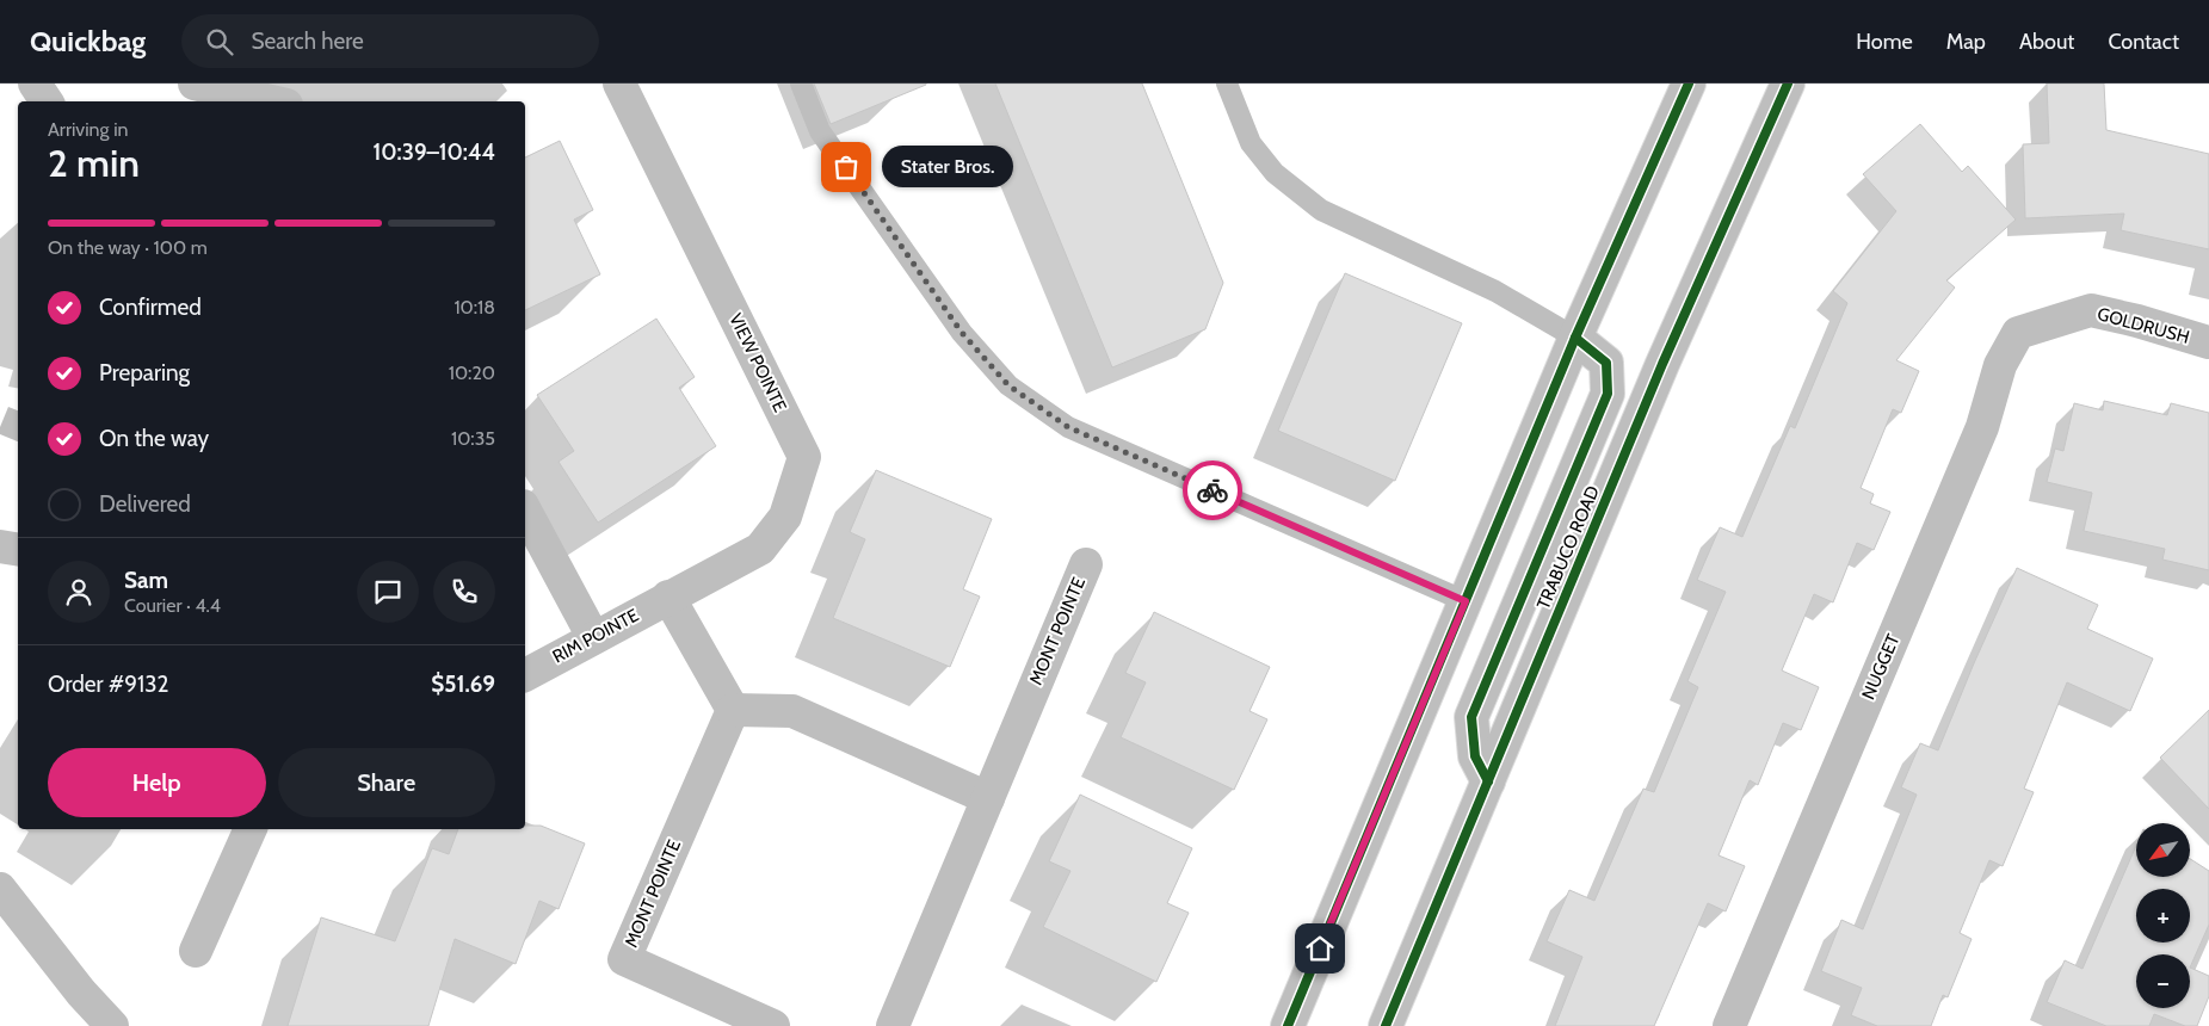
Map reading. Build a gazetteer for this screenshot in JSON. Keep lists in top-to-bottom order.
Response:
{
  "streets": {
    "street": [
      "GOLDRUSH",
      "VIEW POINTE",
      "TRABUCO ROAD",
      "MONT POINTE",
      "RIM POINTE",
      "NUGGET"
    ]
  },
  "crossings": [
    ["GOLDRUSH", "NUGGET"],
    ["VIEW POINTE", "RIM POINTE"]
  ],
  "places": ["Stater Bros."],
  "north": "bottom left",
  "page": {
    "header": "Quickbag",
    "search": "Search here",
    "nav": [
      "Home",
      "Map",
      "About",
      "Contact"
    ],
    "heading": ["2 min", "Arriving in", "10:39–10:44"],
    "panel": [
      "Sam",
      "Courier · 4.4",
      "Order #9132",
      "$51.69"
    ],
    "bubble": "Stater Bros.",
    "bar": "On the way · 100 m",
    "list": [
      ["Confirmed", "10:18"],
      ["Preparing", "10:20"],
      ["On the way", "10:35"],
      "Delivered"
    ],
    "buttons": ["Help", "Share"],
    "map_buttons": ["+", "−"]
  }
}
